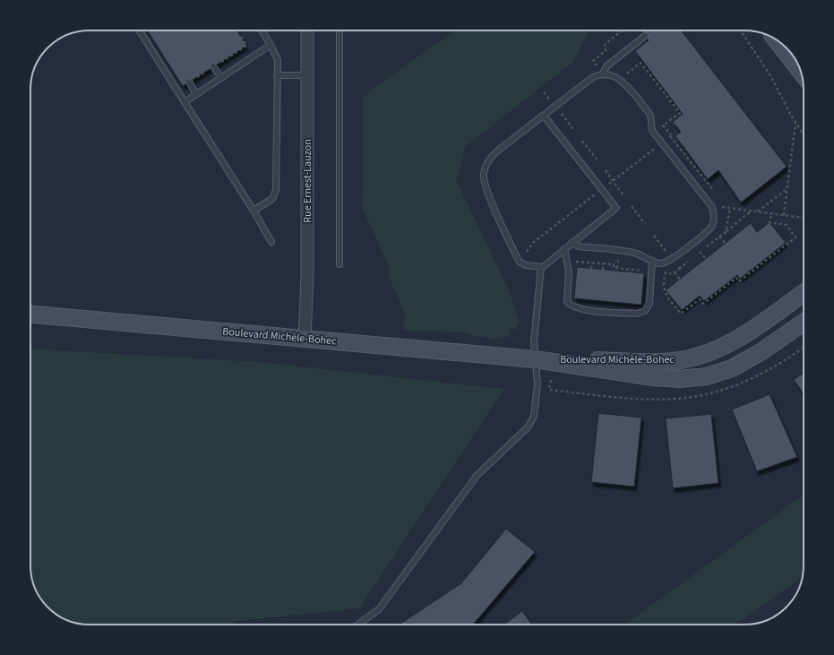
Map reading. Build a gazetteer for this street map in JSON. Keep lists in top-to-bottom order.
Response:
{
  "streets": {
    "street": ["Rue Ernest-Lauzon", "Boulevard Michèle-Bohec"]
  },
  "crossings": [
    ["Rue Ernest-Lauzon", "Boulevard Michèle-Bohec"]
  ]
}
